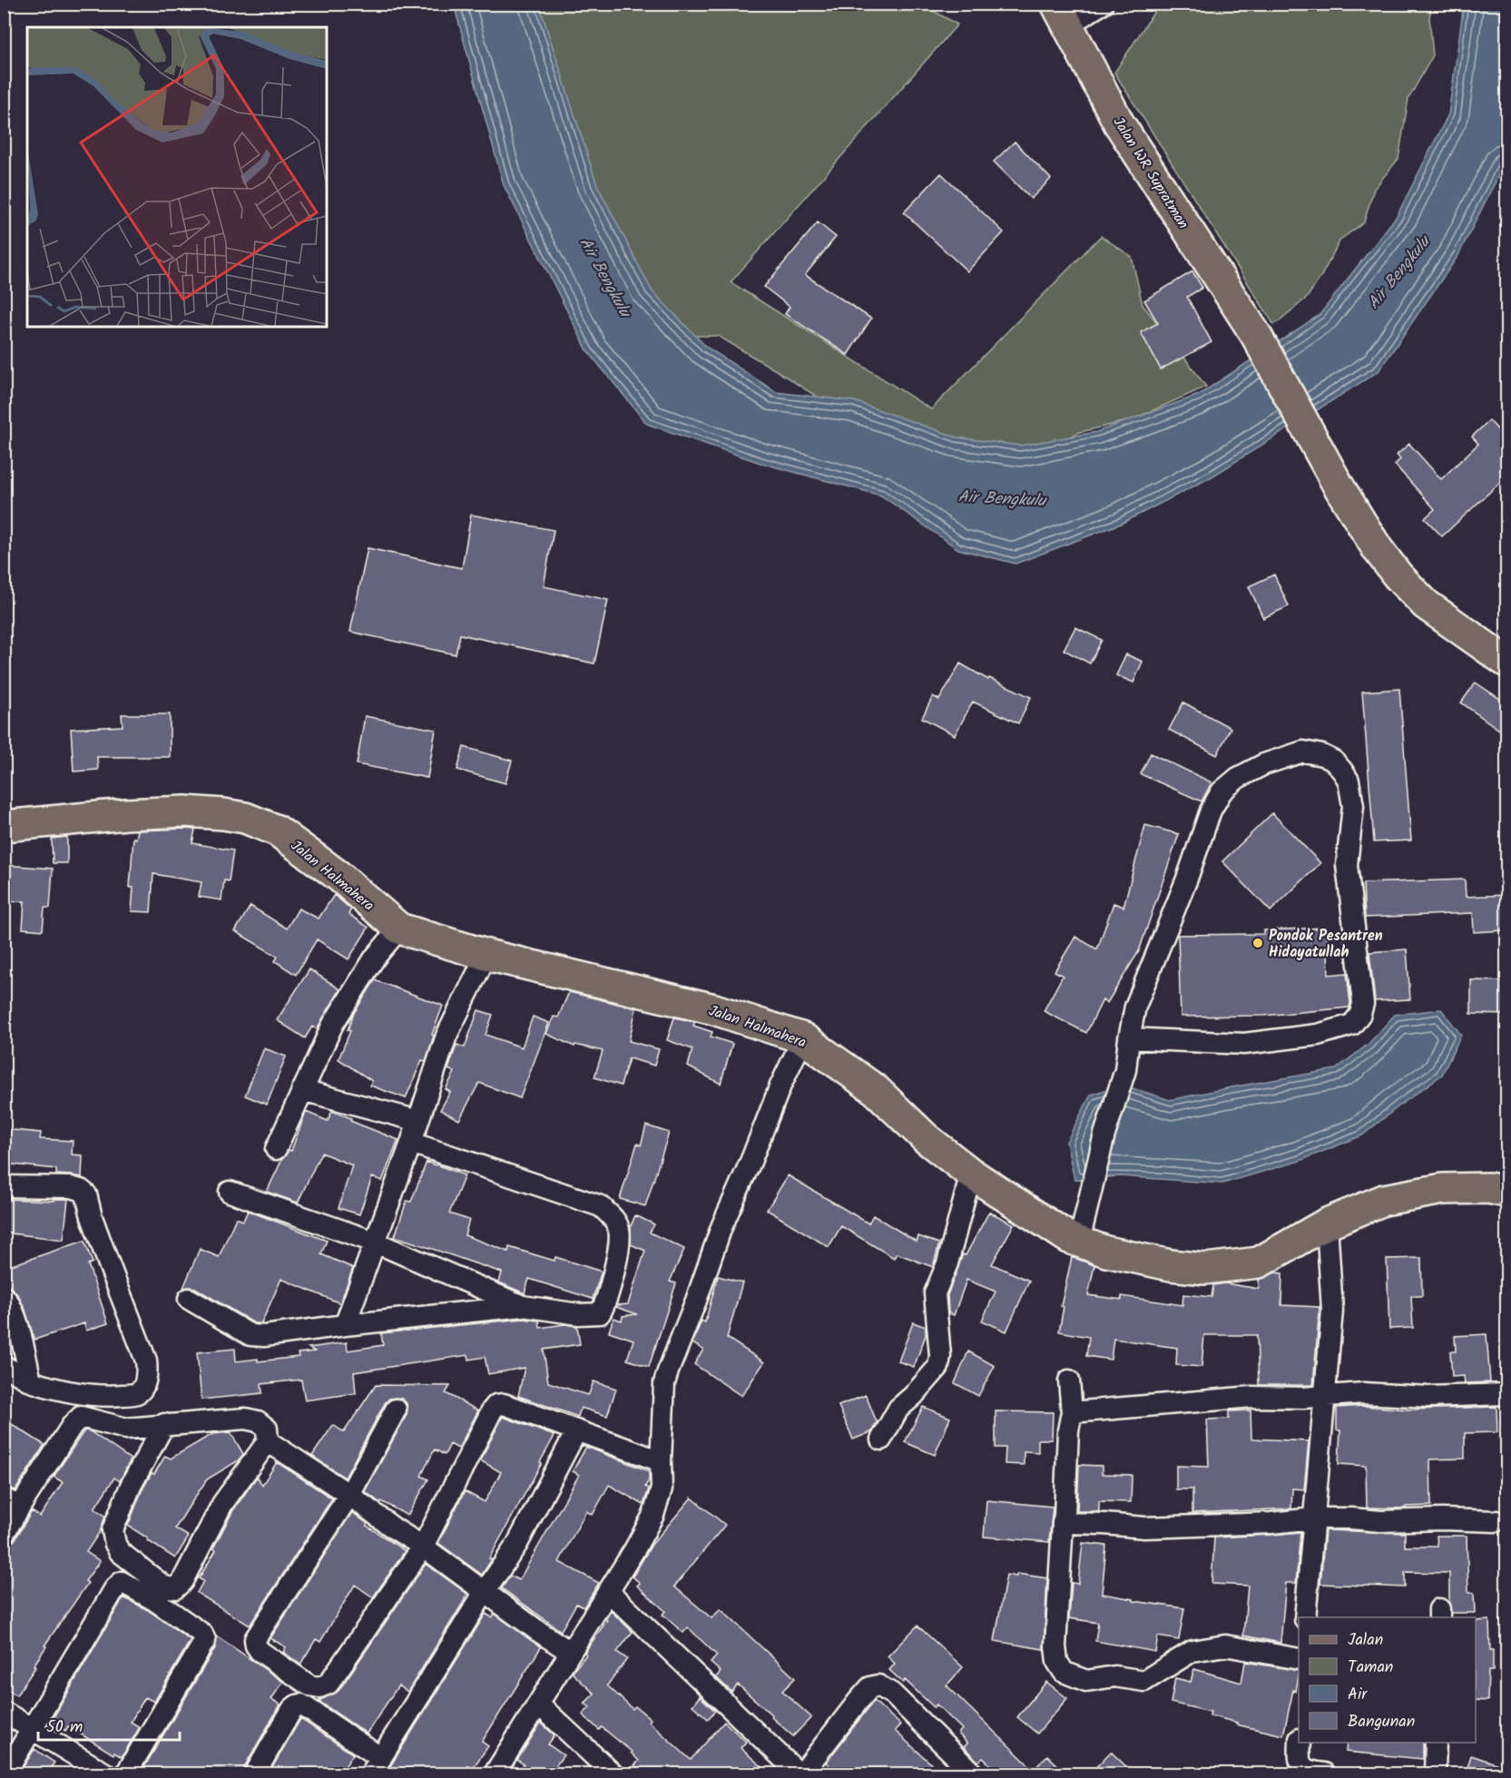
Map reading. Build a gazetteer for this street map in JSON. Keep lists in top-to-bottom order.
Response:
{
  "streets": {
    "main road": ["Jalan WR Supratman", "Jalan Halmahera"]
  },
  "water": ["Air Bengkulu"],
  "places": ["Pondok Pesantren Hidayatullah"],
  "legend": [
    "Jalan",
    "Taman",
    "Air",
    "Bangunan"
  ],
  "scale_bar": "50 m"
}
